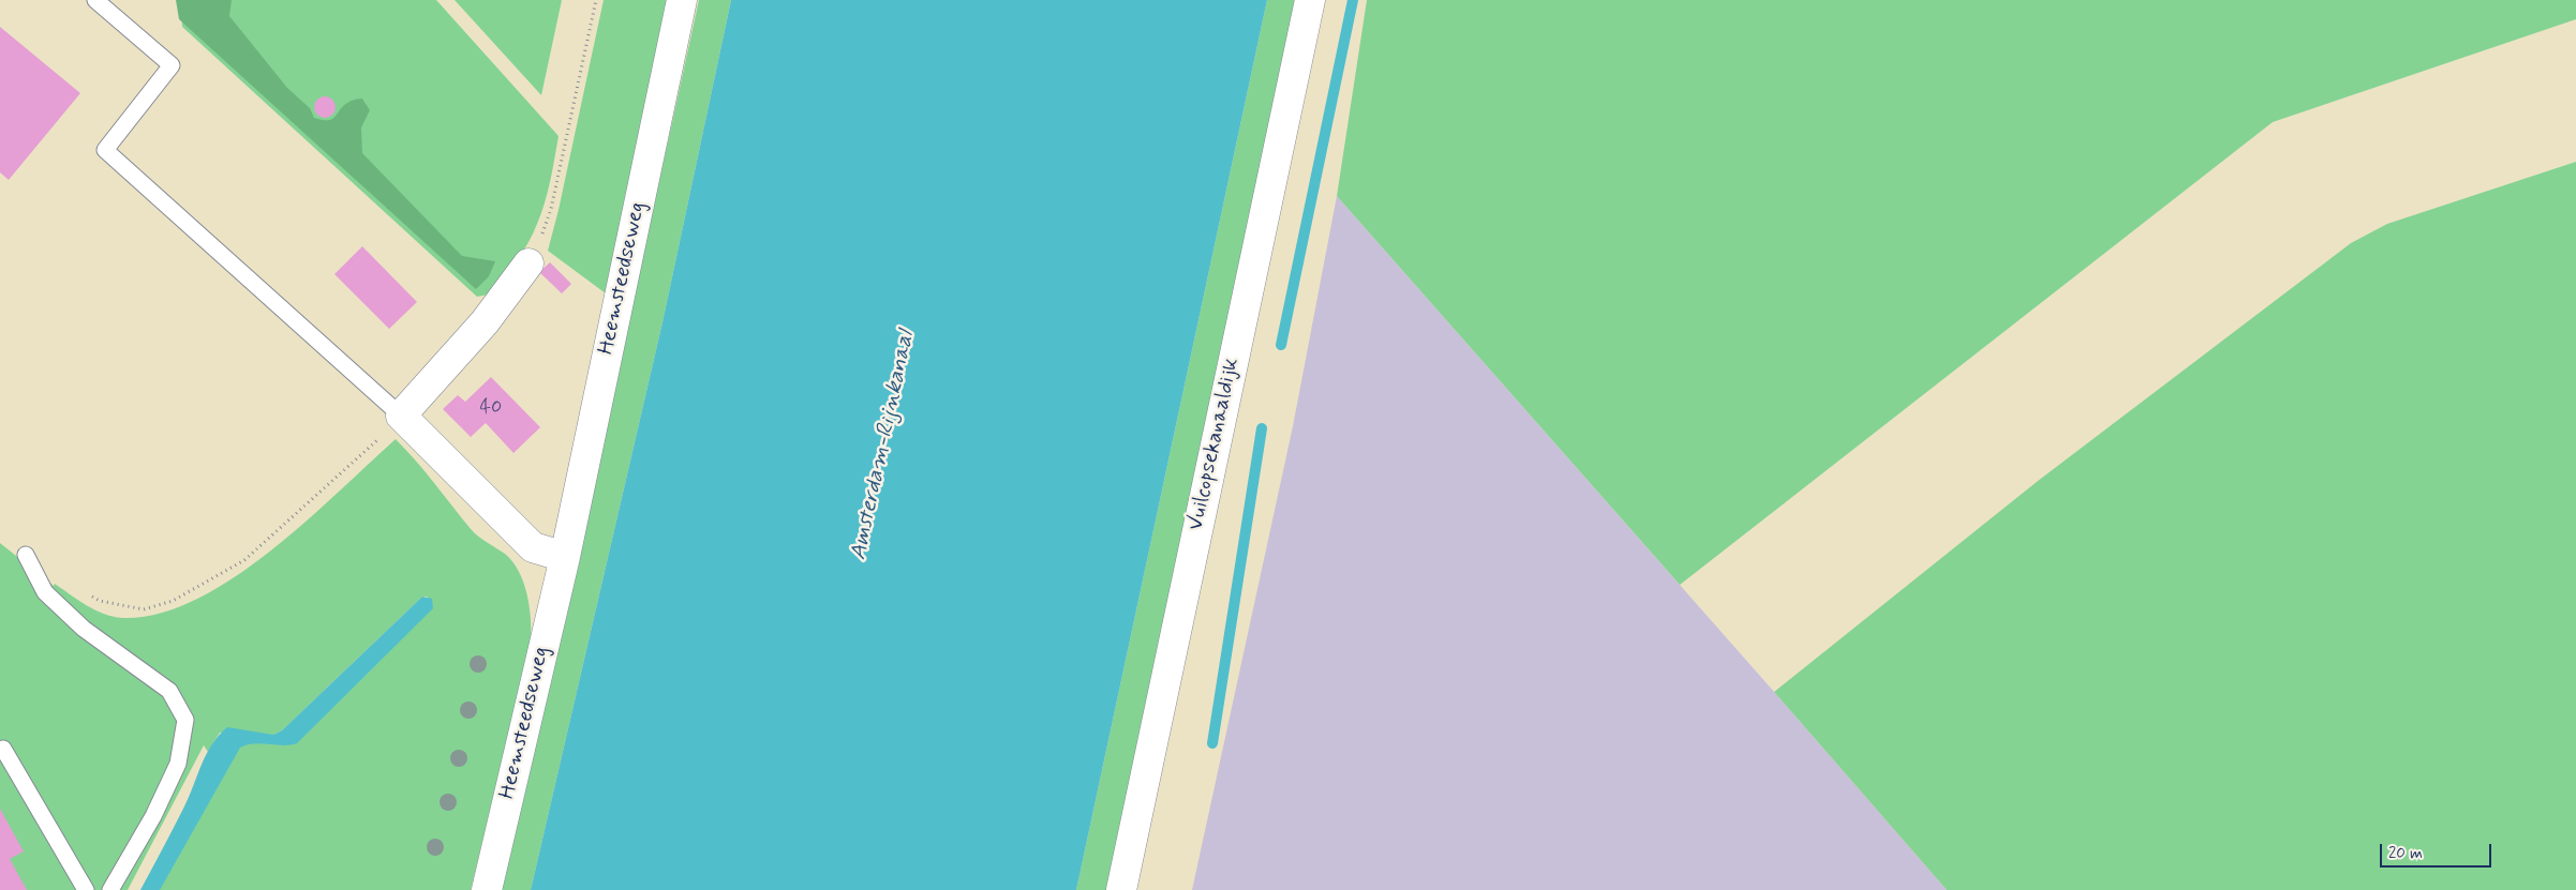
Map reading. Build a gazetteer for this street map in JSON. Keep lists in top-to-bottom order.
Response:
{
  "streets": {
    "street": ["Heemsteedseweg", "Vuilcopsekanaaldijk"]
  },
  "water": ["Amsterdam-Rijnkanaal"],
  "house_numbers": ["40"],
  "scale_bar": "20 m"
}
